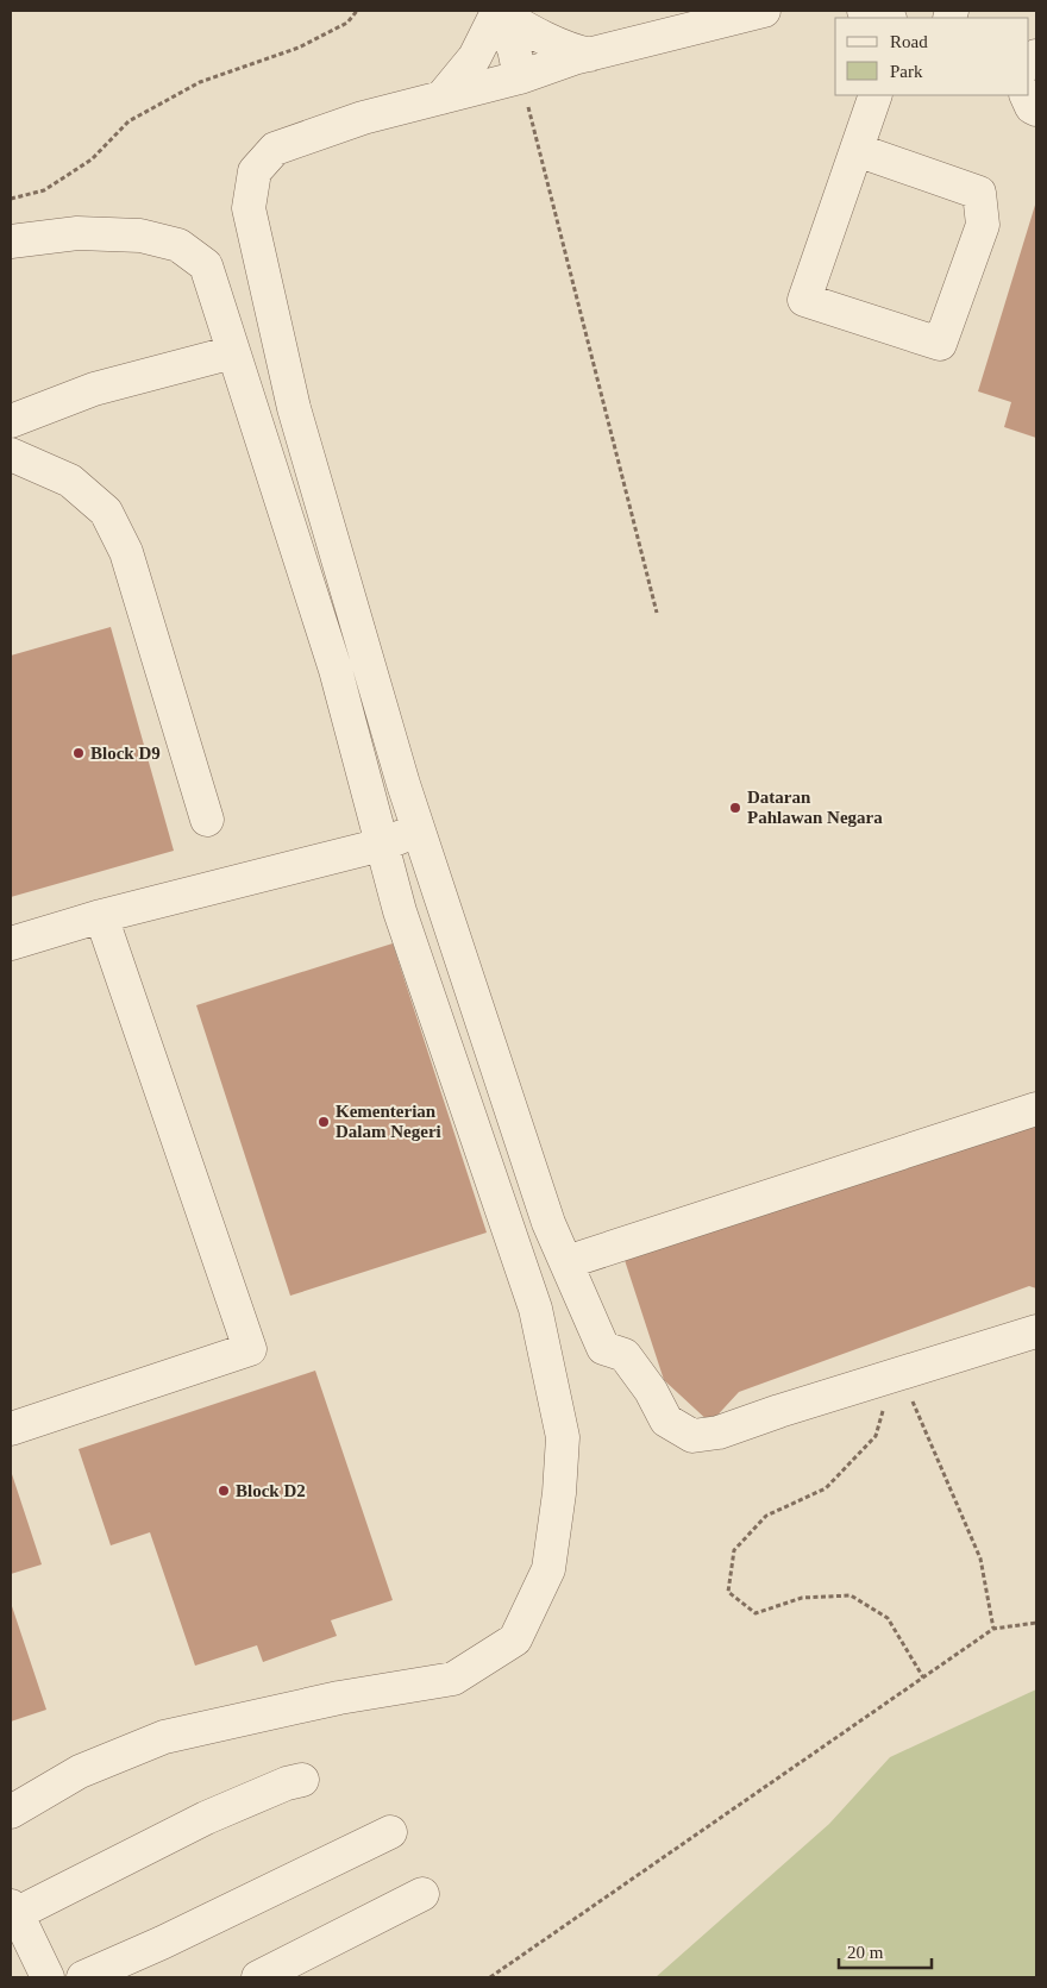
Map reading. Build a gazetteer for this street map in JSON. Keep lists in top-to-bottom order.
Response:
{
  "places": [
    "Block D9",
    "Dataran Pahlawan Negara",
    "Kementerian Dalam Negeri",
    "Block D2"
  ],
  "legend": ["Road", "Park"],
  "scale_bar": "20 m"
}
